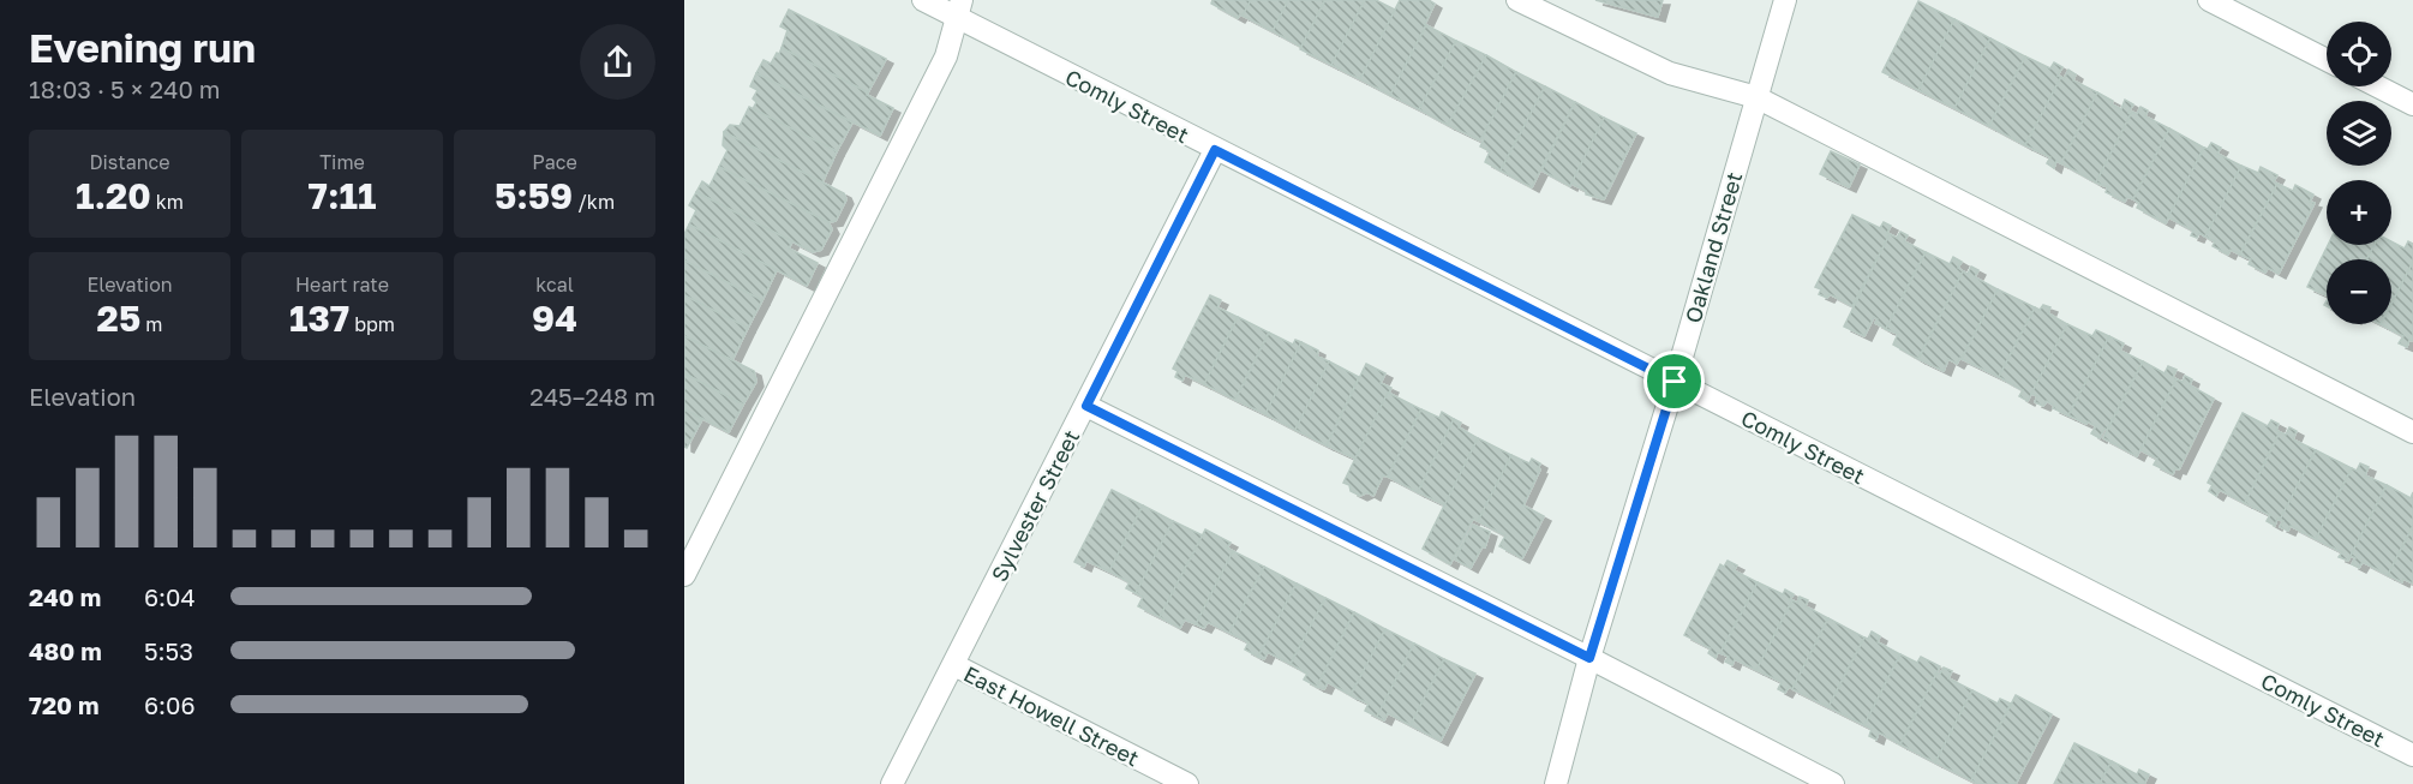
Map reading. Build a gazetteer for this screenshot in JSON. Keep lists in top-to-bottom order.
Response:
{
  "streets": {
    "street": [
      "Comly Street",
      "Oakland Street",
      "Sylvester Street",
      "East Howell Street"
    ]
  },
  "crossings": [
    ["Comly Street", "Oakland Street"],
    ["Comly Street", "Sylvester Street"],
    ["Sylvester Street", "East Howell Street"]
  ],
  "page": {
    "heading": ["Evening run", "18:03 · 5 × 240 m"],
    "map_buttons": ["+", "−"],
    "stats": [
      ["Distance", "1.20 km"],
      ["Time", "7:11"],
      ["Pace", "5:59 /km"],
      ["Elevation", "25 m"],
      ["Heart rate", "137 bpm"],
      ["kcal", "94"]
    ],
    "chart": ["Elevation", "245–248 m"],
    "list": [
      {
        "name": "240 m",
        "note": "6:04"
      },
      {
        "name": "480 m",
        "note": "5:53"
      },
      {
        "name": "720 m",
        "note": "6:06"
      }
    ]
  }
}
